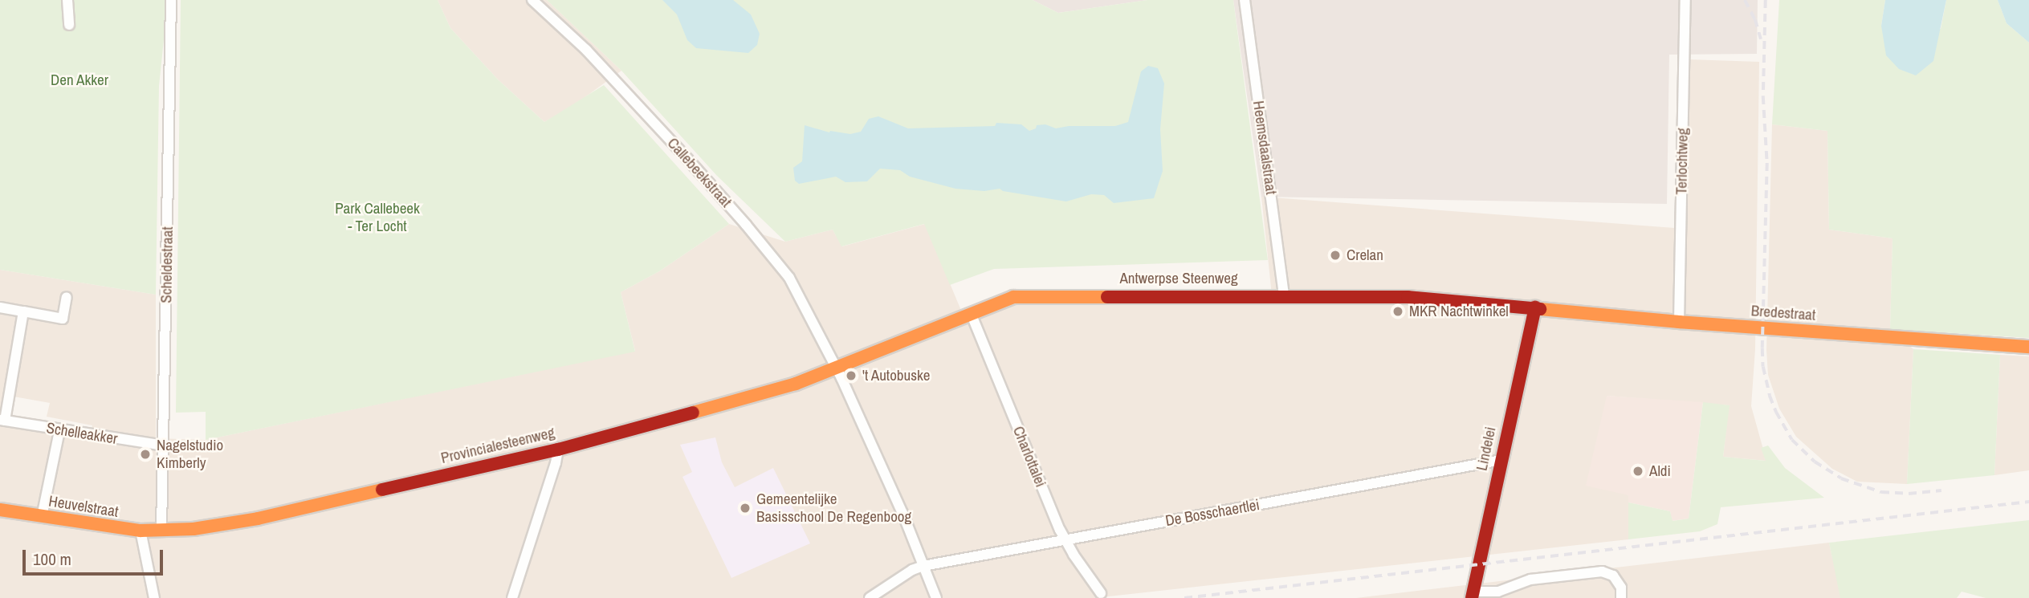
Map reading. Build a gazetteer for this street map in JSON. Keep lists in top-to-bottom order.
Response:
{
  "streets": {
    "main road": [
      "Antwerpse Steenweg",
      "Bredestraat",
      "Provincialesteenweg",
      "Lindelei",
      "Heuvelstraat"
    ],
    "street": [
      "Heemsdaalstraat",
      "Terlochtweg",
      "Callebeekstraat",
      "Scheldestraat",
      "Schelleakker",
      "Charlottalei",
      "De Bosschaertlei"
    ]
  },
  "crossings": [
    ["Heemsdaalstraat", "Antwerpse Steenweg"],
    ["Terlochtweg", "Bredestraat"],
    ["Callebeekstraat", "Antwerpse Steenweg"],
    ["Callebeekstraat", "Provincialesteenweg"],
    ["Callebeekstraat", "De Bosschaertlei"],
    ["Scheldestraat", "Schelleakker"],
    ["Scheldestraat", "Provincialesteenweg"],
    ["Scheldestraat", "Heuvelstraat"],
    ["Antwerpse Steenweg", "Bredestraat"],
    ["Antwerpse Steenweg", "Provincialesteenweg"],
    ["Antwerpse Steenweg", "Lindelei"],
    ["Antwerpse Steenweg", "Charlottalei"],
    ["Bredestraat", "Lindelei"],
    ["Provincialesteenweg", "Heuvelstraat"],
    ["Lindelei", "De Bosschaertlei"],
    ["Charlottalei", "De Bosschaertlei"]
  ],
  "parks": ["Den Akker", "Park Callebeek - Ter Locht"],
  "places": [
    "Crelan",
    "MKR Nachtwinkel",
    "'t Autobuske",
    "Nagelstudio Kimberly",
    "Aldi",
    "Gemeentelijke Basisschool De Regenboog"
  ],
  "scale_bar": "100 m"
}
